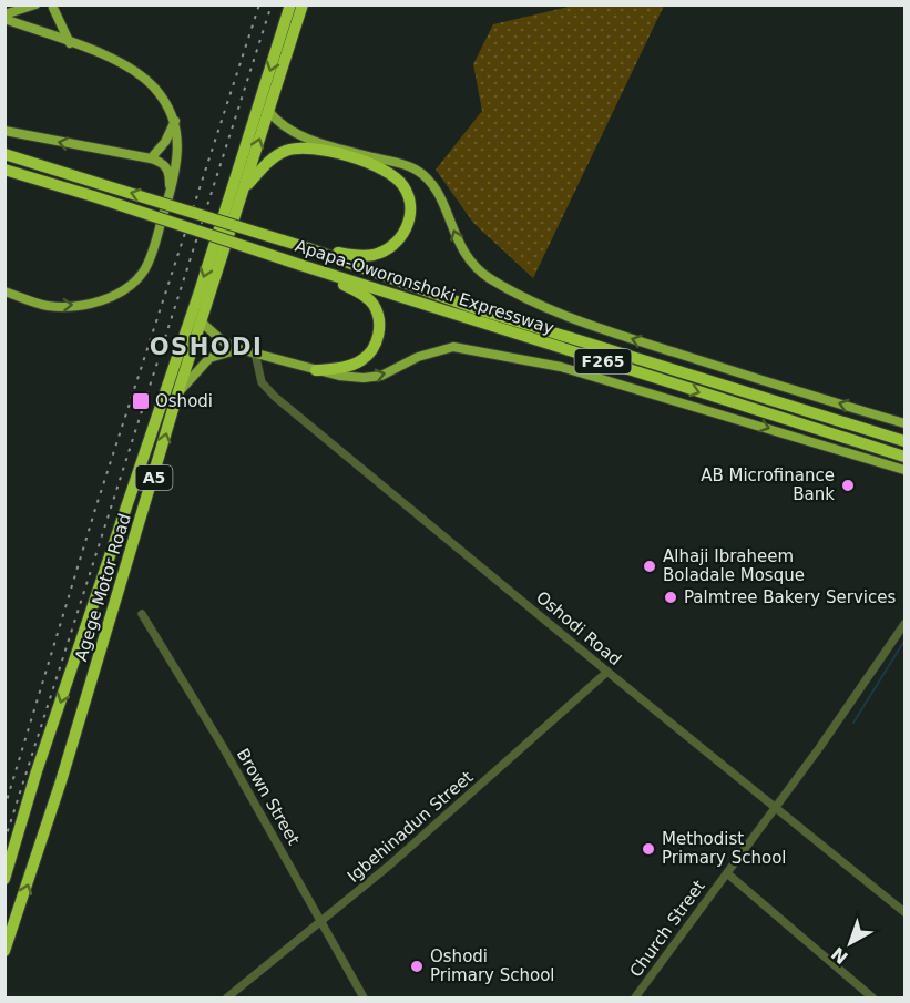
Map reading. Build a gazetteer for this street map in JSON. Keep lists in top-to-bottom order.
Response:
{
  "streets": {
    "highway": [
      "Apapa-Oworonshoki Expressway",
      "F265",
      "A5",
      "Agege Motor Road"
    ],
    "street": [
      "Oshodi Road",
      "Brown Street",
      "Igbehinadun Street",
      "Church Street"
    ]
  },
  "crossings": [
    ["Apapa-Oworonshoki Expressway", "Agege Motor Road"],
    ["Oshodi Road", "Igbehinadun Street"],
    ["Oshodi Road", "Church Street"],
    ["Brown Street", "Igbehinadun Street"]
  ],
  "districts": ["OSHODI"],
  "places": {
    "transit": ["Oshodi"],
    "other": [
      "AB Microfinance Bank",
      "Alhaji Ibraheem Boladale Mosque",
      "Palmtree Bakery Services",
      "Methodist Primary School",
      "Oshodi Primary School"
    ]
  },
  "north": "bottom left"
}
